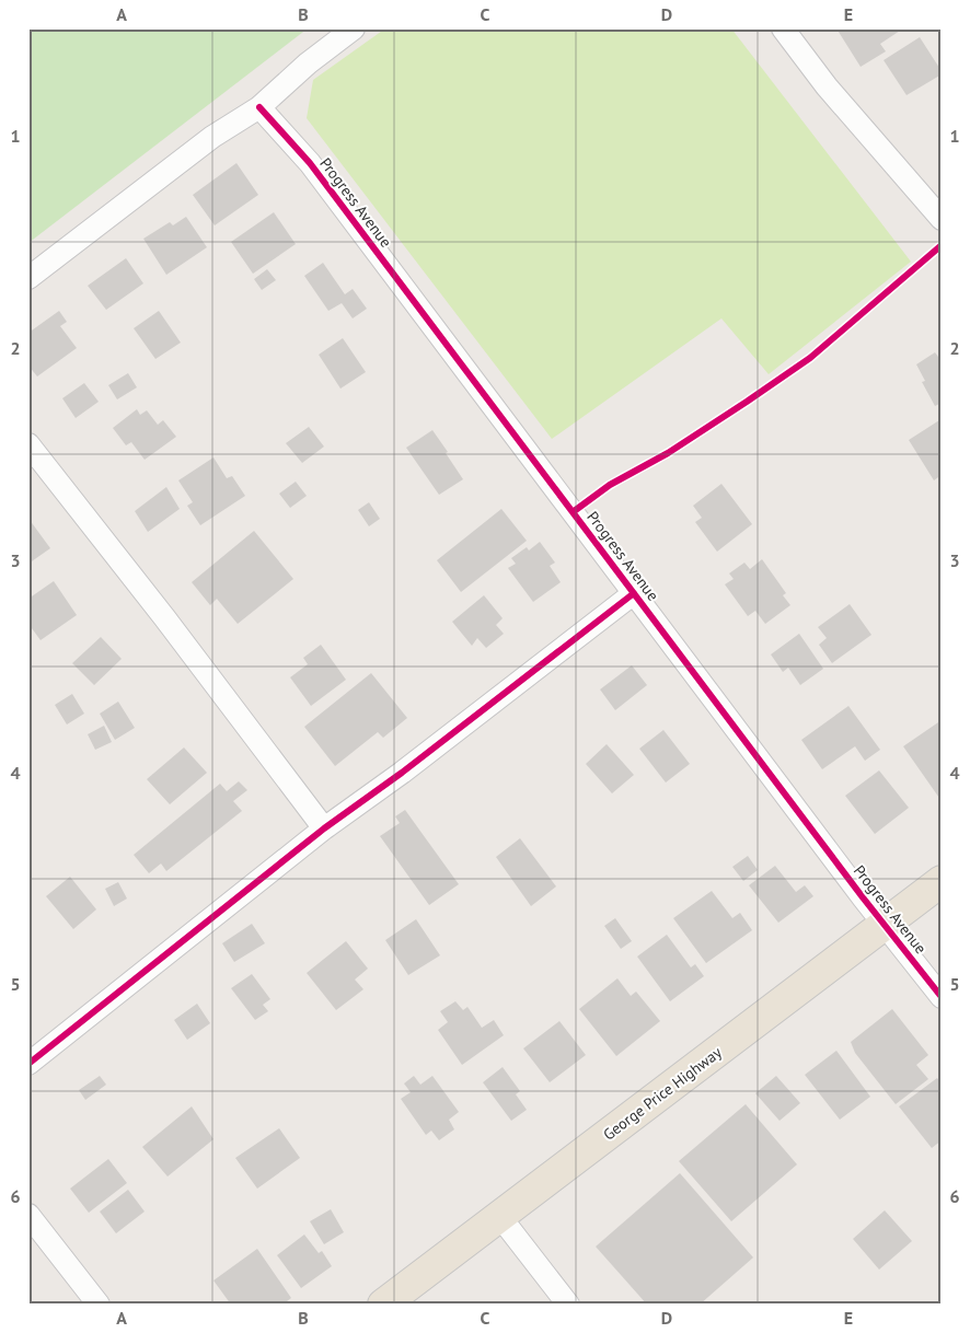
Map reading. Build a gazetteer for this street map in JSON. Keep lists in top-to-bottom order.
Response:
{
  "streets": {
    "highway": ["George Price Highway"],
    "street": ["Progress Avenue"]
  },
  "crossings": [
    ["Progress Avenue", "George Price Highway"]
  ],
  "grid": {
    "columns": [
      "A",
      "B",
      "C",
      "D",
      "E"
    ],
    "rows": [
      "1",
      "2",
      "3",
      "4",
      "5",
      "6"
    ]
  }
}
